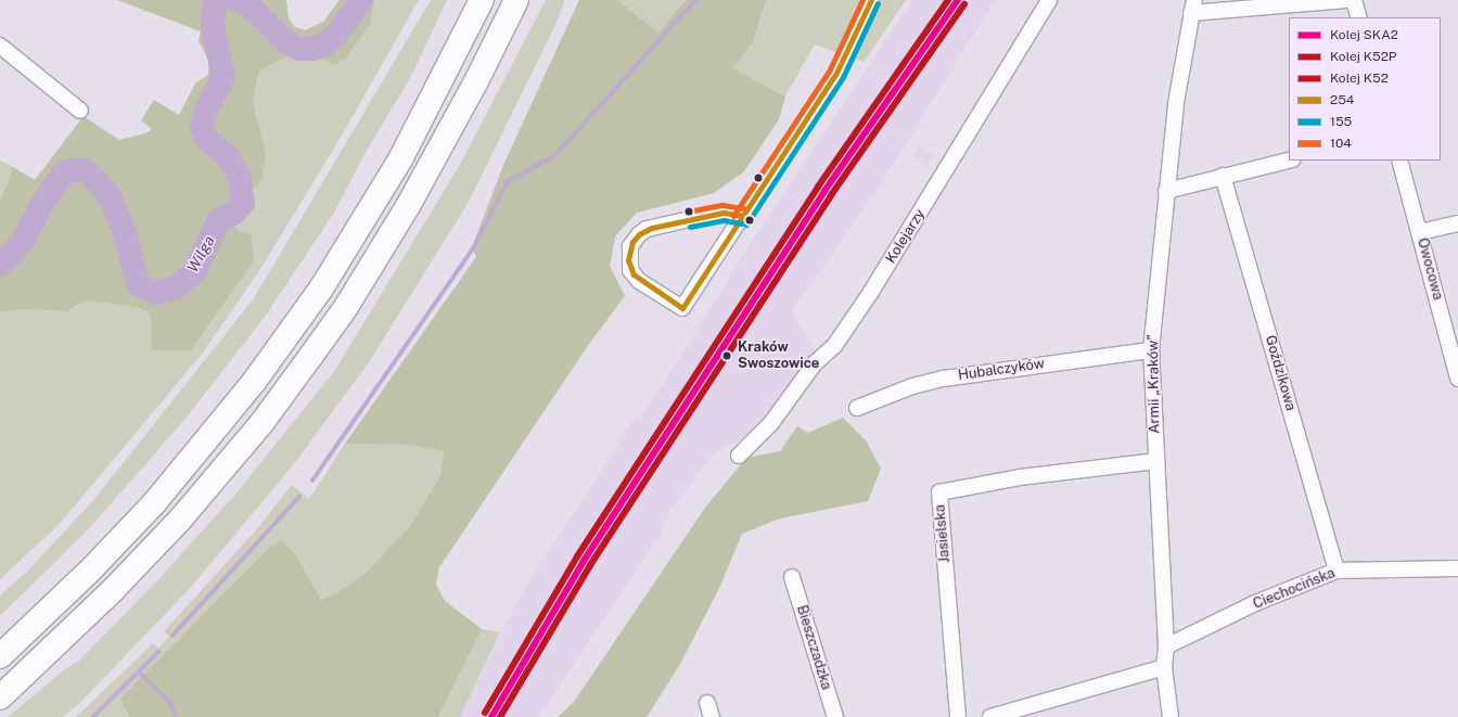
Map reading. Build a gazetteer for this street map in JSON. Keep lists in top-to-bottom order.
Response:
{
  "streets": {
    "street": [
      "Kolejarzy",
      "Owocowa",
      "Hubalczyków",
      "Goździkowa",
      "Armii „Kraków”",
      "Jasielska",
      "Ciechocińska",
      "Bieszczadzka"
    ]
  },
  "crossings": [
    ["Hubalczyków", "Armii „Kraków”"],
    ["Goździkowa", "Ciechocińska"],
    ["Armii „Kraków”", "Jasielska"],
    ["Armii „Kraków”", "Ciechocińska"]
  ],
  "water": ["Wilga"],
  "places": ["Kraków Swoszowice"],
  "lines": [
    "rail line SKA2",
    "rail line K52",
    "transit line 254",
    "transit line 104",
    "transit line 155",
    "rail line K52P"
  ],
  "legend": [
    "Kolej SKA2",
    "Kolej K52P",
    "Kolej K52",
    "254",
    "155",
    "104"
  ]
}
